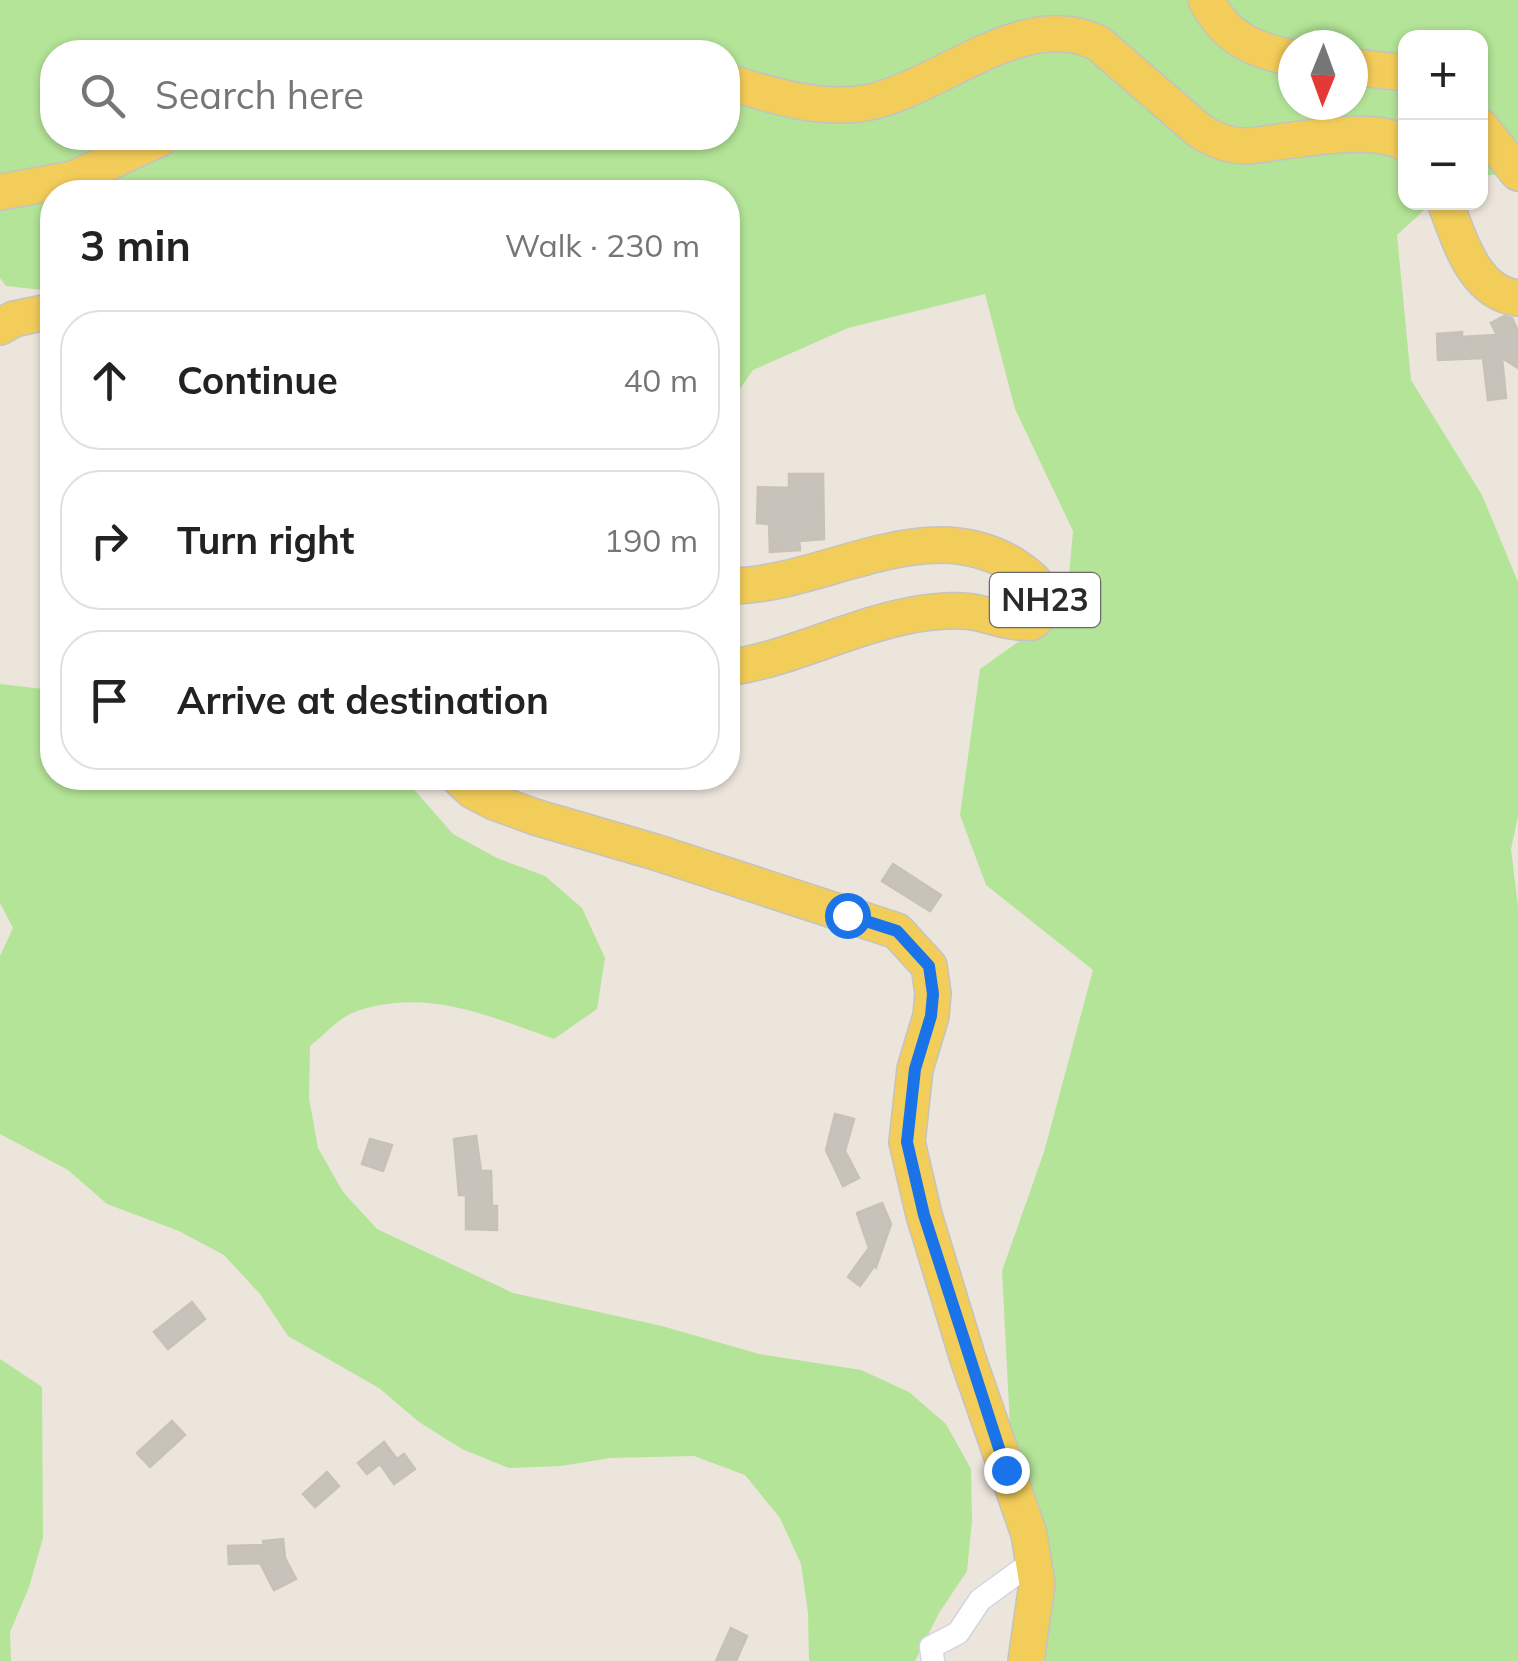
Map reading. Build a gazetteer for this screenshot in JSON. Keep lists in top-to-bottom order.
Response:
{
  "streets": {
    "main road": ["NH23"]
  },
  "north": "bottom",
  "page": {
    "map_buttons": ["+", "−"],
    "search": "Search here",
    "heading": ["3 min", "Walk · 230 m"],
    "list": [
      ["Continue", "40 m"],
      ["Turn right", "190 m"],
      "Arrive at destination"
    ]
  }
}
